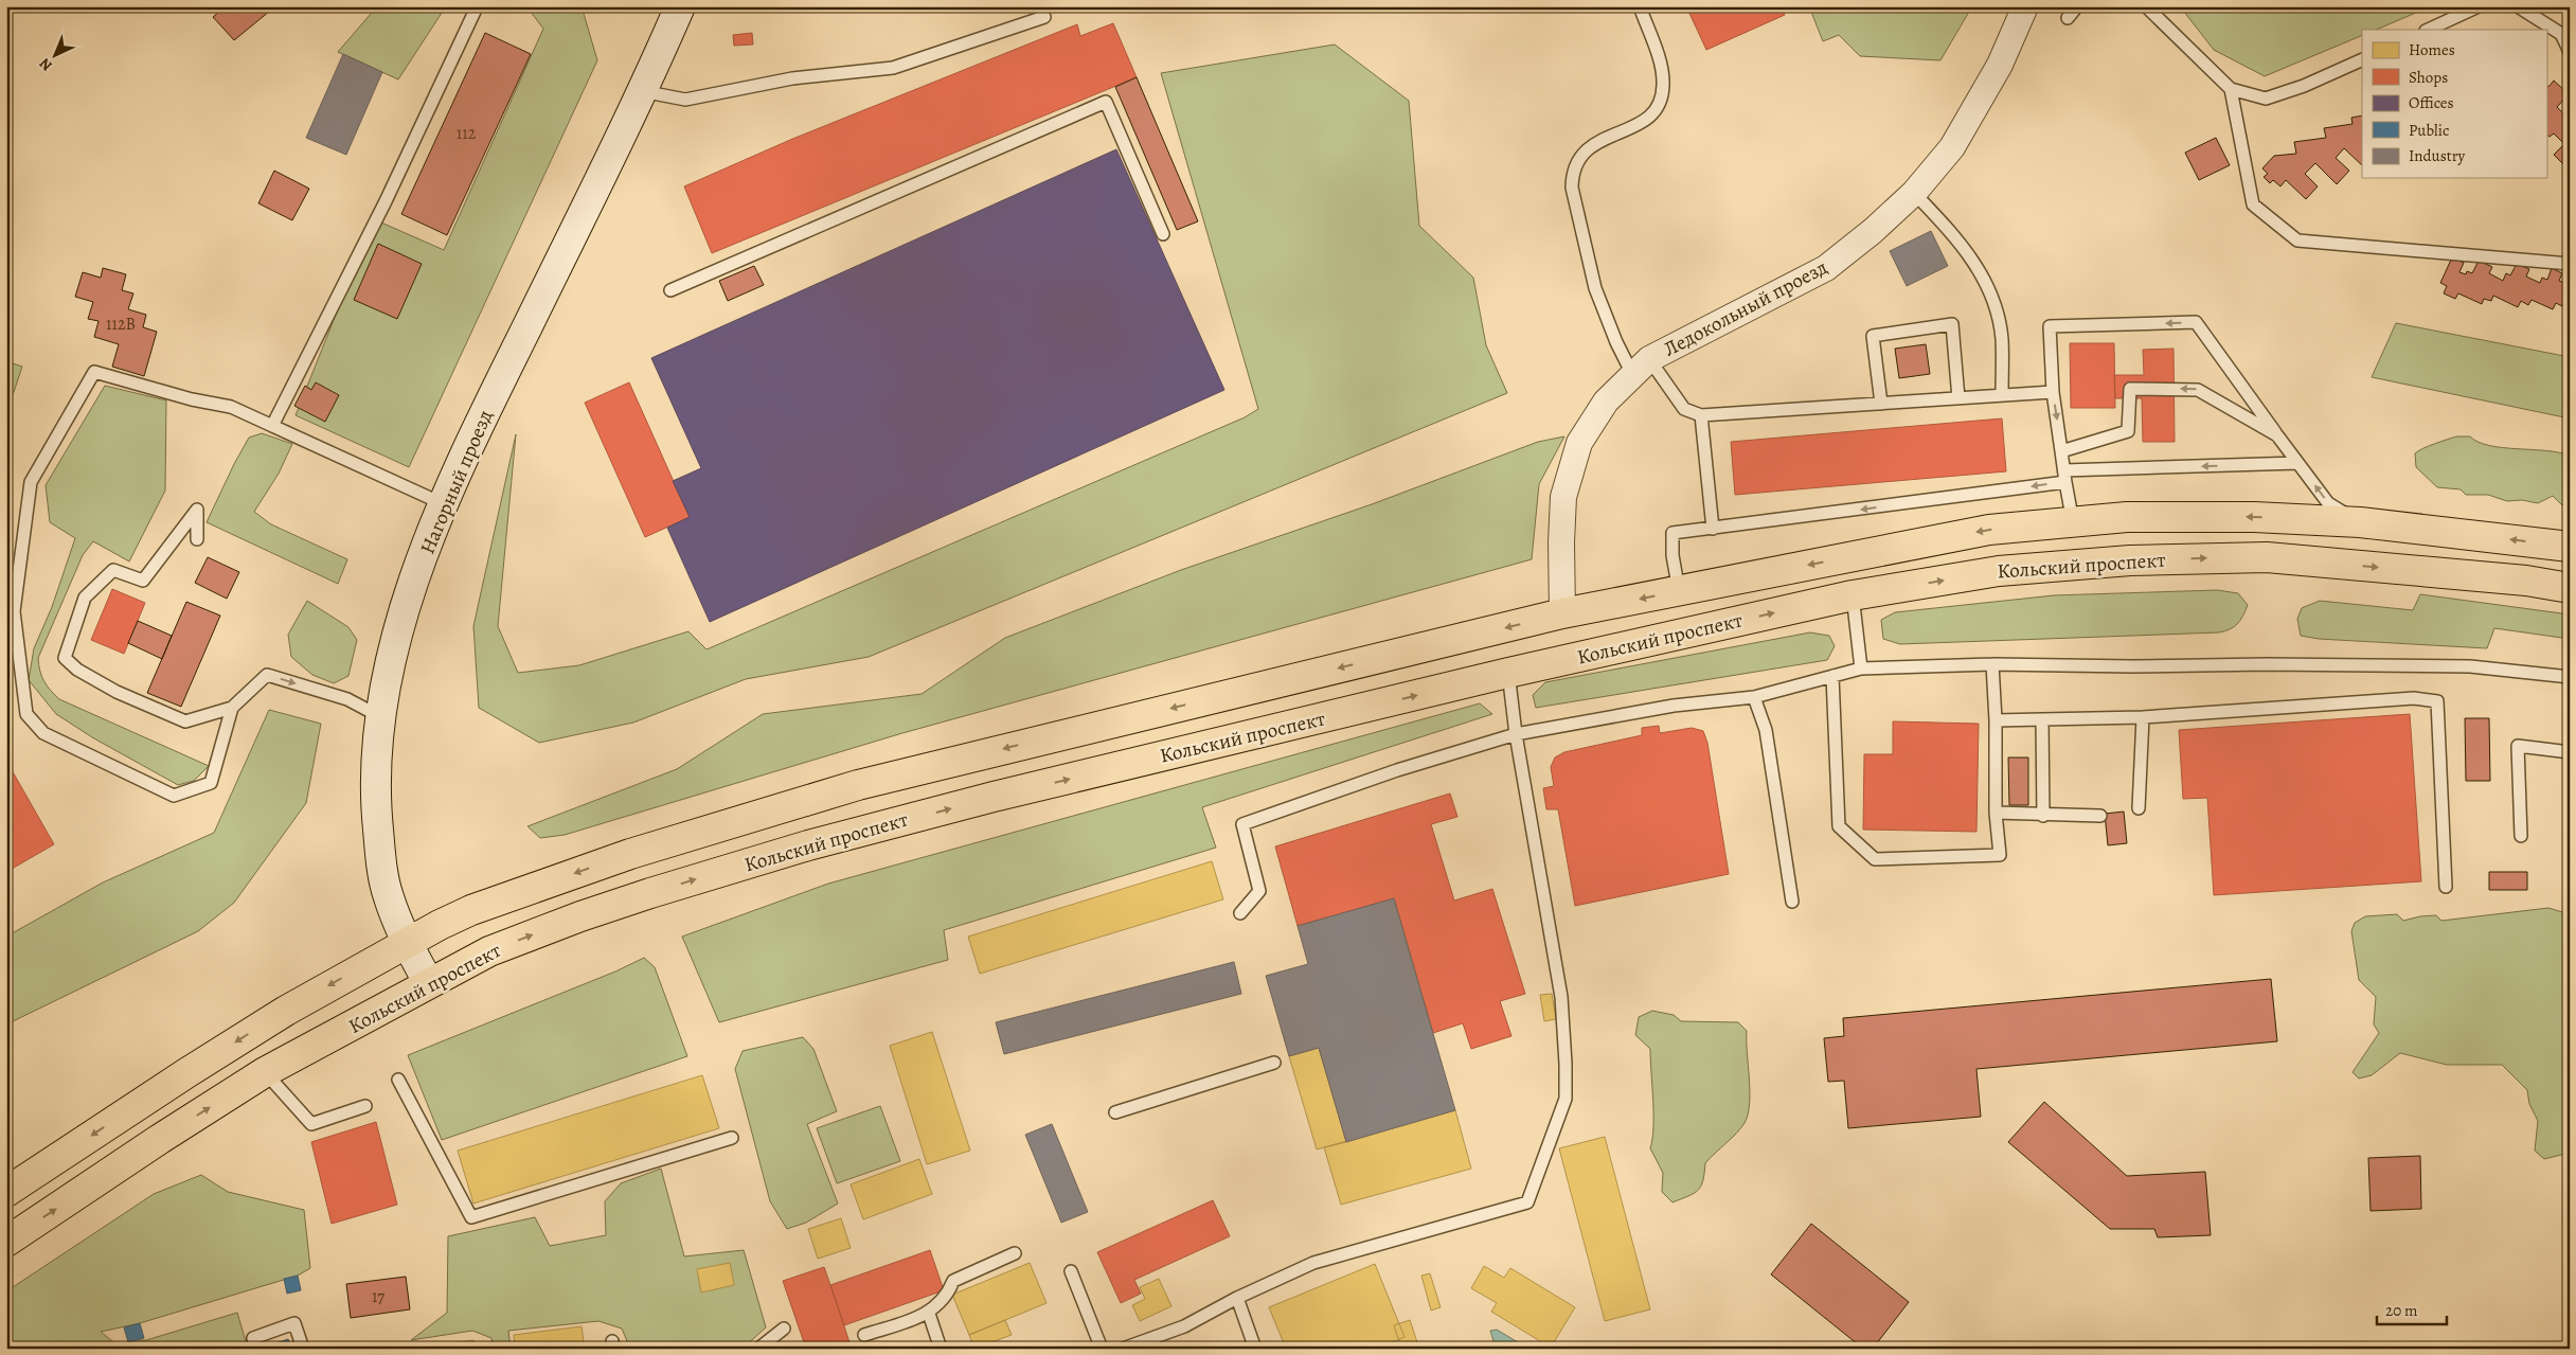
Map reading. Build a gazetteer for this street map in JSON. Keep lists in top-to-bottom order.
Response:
{
  "streets": {
    "main road": ["Нагорный проезд", "Кольский проспект"],
    "street": ["Ледокольный проезд"]
  },
  "crossings": [
    ["Ледокольный проезд", "Кольский проспект"],
    ["Нагорный проезд", "Кольский проспект"]
  ],
  "house_numbers": ["112", "112В", "17"],
  "legend": [
    "Homes",
    "Shops",
    "Offices",
    "Public",
    "Industry"
  ],
  "scale_bar": "20 m",
  "north": "bottom left"
}
